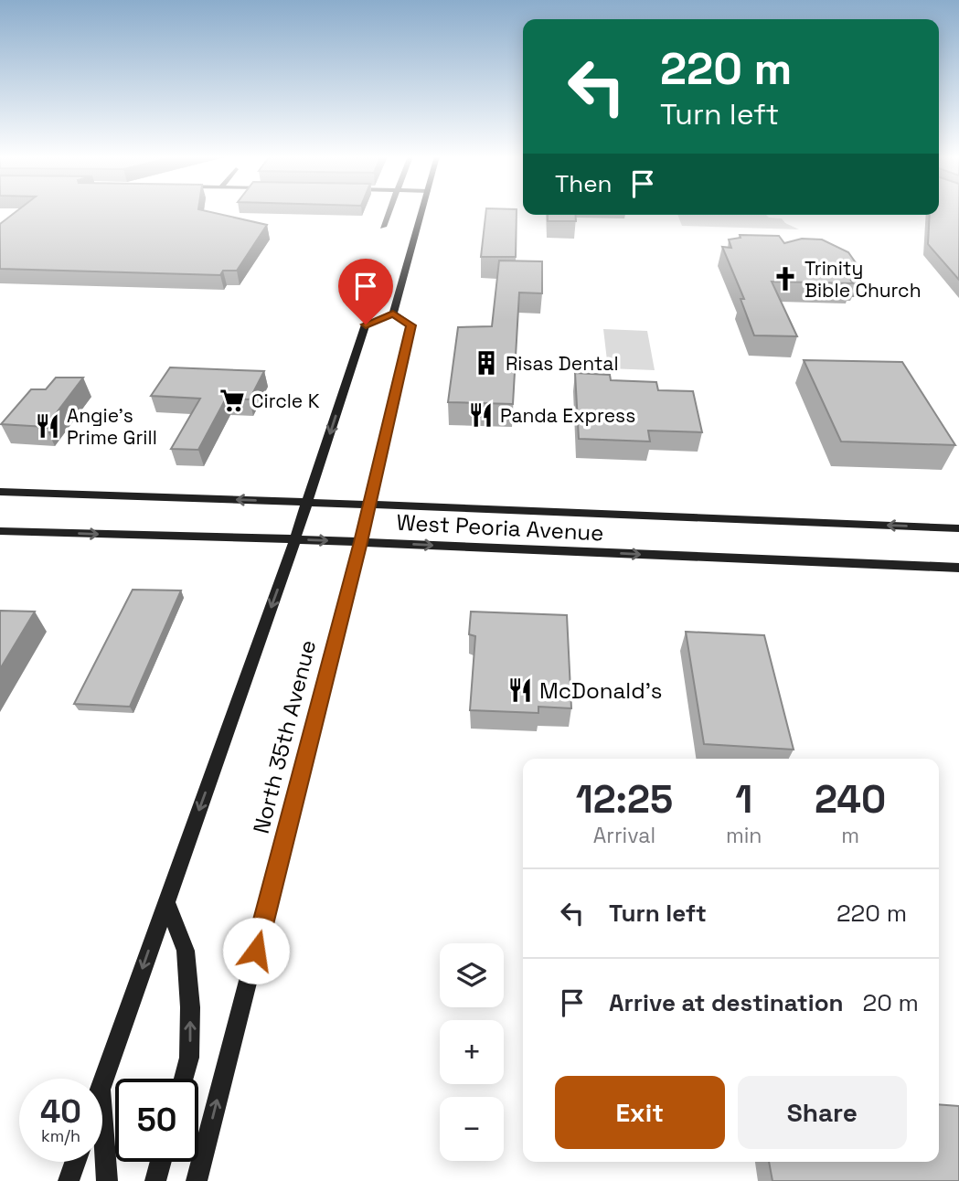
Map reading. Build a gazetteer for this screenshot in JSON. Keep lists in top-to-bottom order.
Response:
{
  "streets": {
    "main road": ["West Peoria Avenue", "North 35th Avenue"]
  },
  "crossings": [
    ["West Peoria Avenue", "North 35th Avenue"]
  ],
  "places": {
    "church": ["Trinity Bible Church"],
    "building": ["Risas Dental"],
    "supermarket": ["Circle K"],
    "restaurant": ["Panda Express", "Angie's Prime Grill", "McDonald's"]
  },
  "page": {
    "turn": ["220 m", "Turn left"],
    "then": "Then",
    "eta": [
      "12:25",
      "Arrival",
      "1",
      "min",
      "240",
      "m"
    ],
    "list": [
      {
        "name": "Turn left",
        "value": "220 m"
      },
      {
        "name": "Arrive at destination",
        "value": "20 m"
      }
    ],
    "map_buttons": ["+", "−"],
    "buttons": ["Exit", "Share"],
    "speed": "40 km/h",
    "limit": "50"
  }
}
